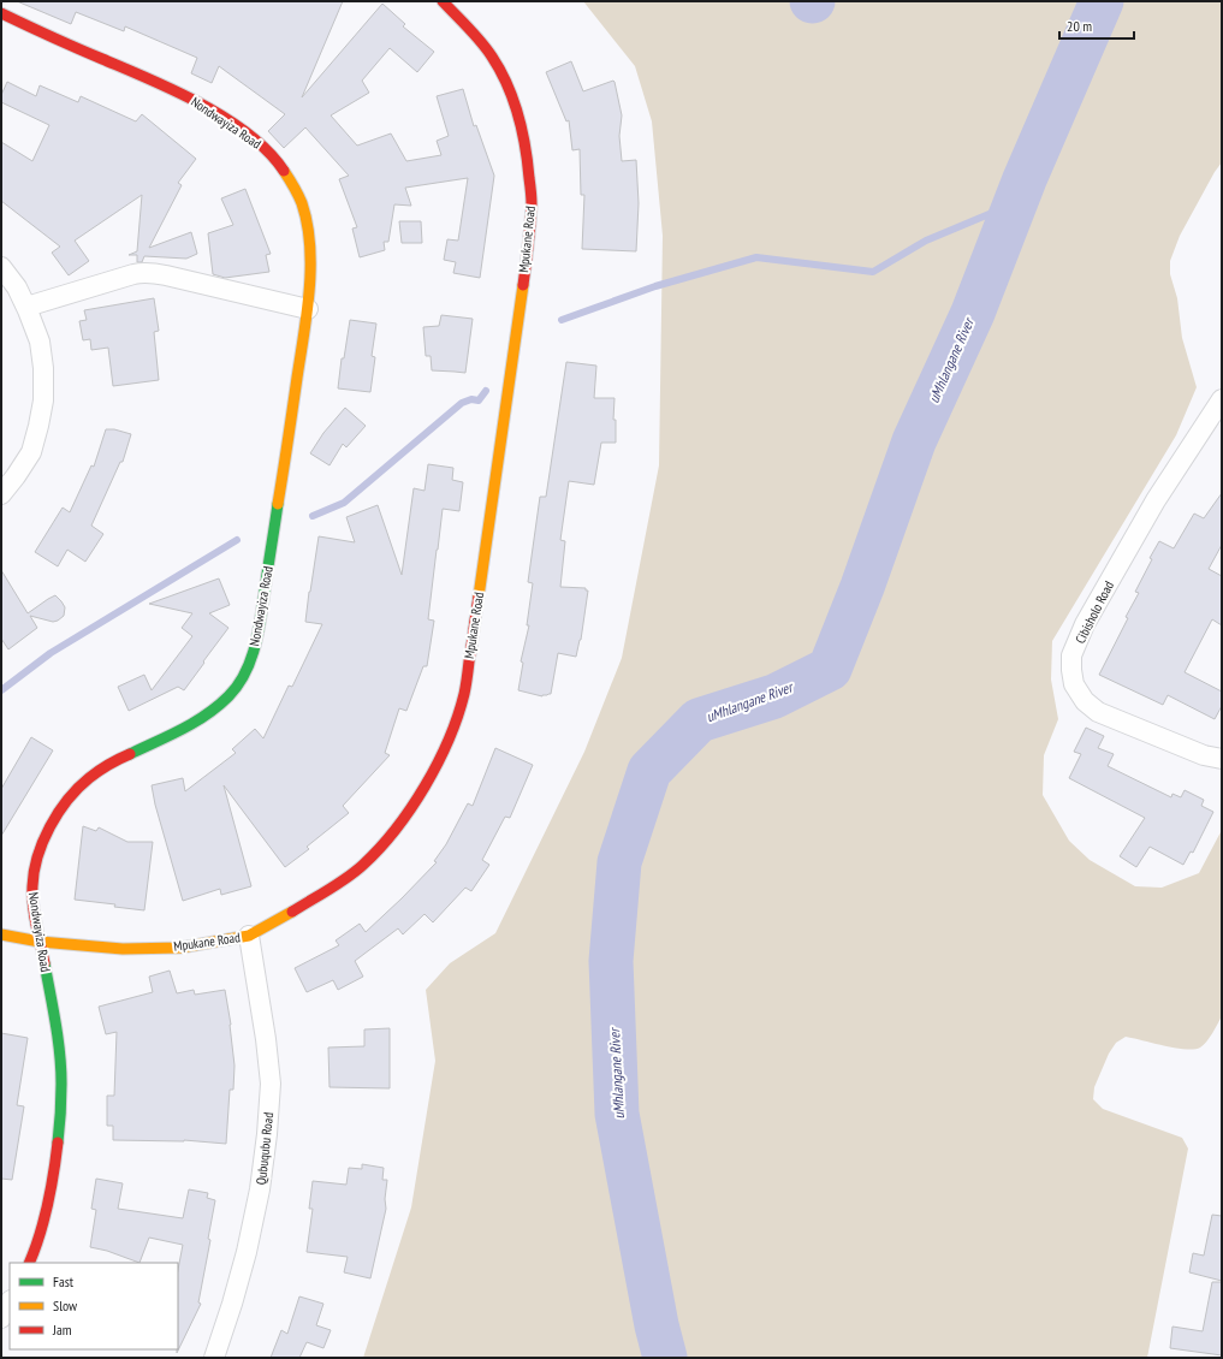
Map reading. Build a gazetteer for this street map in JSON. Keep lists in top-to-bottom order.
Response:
{
  "streets": {
    "street": [
      "Nondwayiza Road",
      "Mpukane Road",
      "Cibisholo Road",
      "Qubuqubu Road"
    ]
  },
  "crossings": [
    ["Nondwayiza Road", "Mpukane Road"],
    ["Mpukane Road", "Qubuqubu Road"]
  ],
  "water": ["uMhlangane River"],
  "legend": ["Fast", "Slow", "Jam"],
  "scale_bar": "20 m"
}
